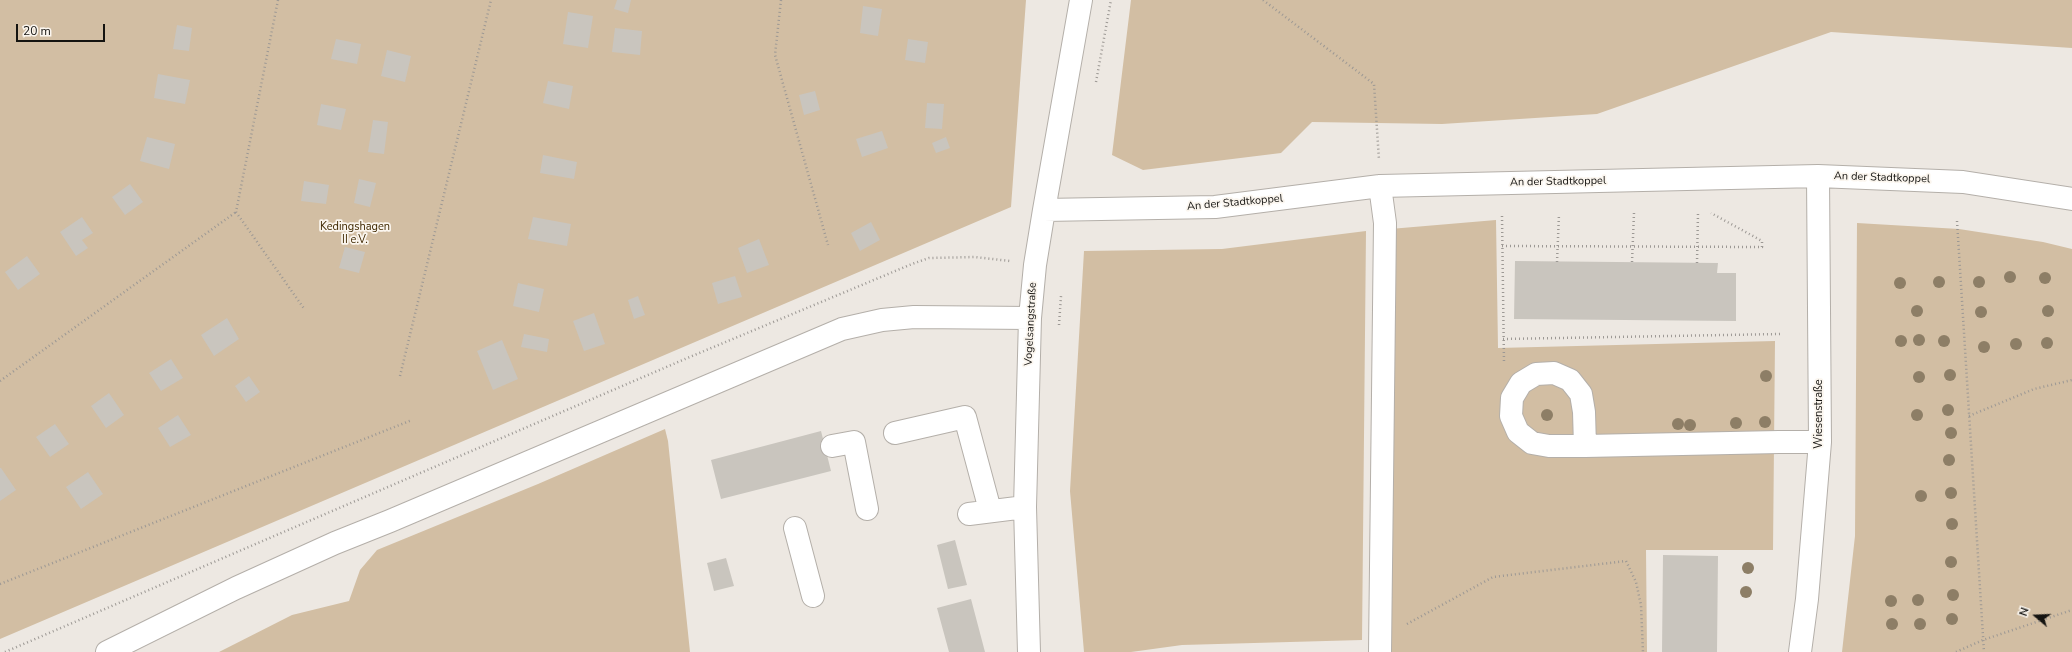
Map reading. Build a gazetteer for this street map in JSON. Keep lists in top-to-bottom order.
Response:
{
  "streets": {
    "street": ["An der Stadtkoppel", "Vogelsangstraße", "Wiesenstraße"]
  },
  "crossings": [
    ["An der Stadtkoppel", "Vogelsangstraße"],
    ["An der Stadtkoppel", "Wiesenstraße"]
  ],
  "parks": ["Kedingshagen II e.V."],
  "scale_bar": "20 m",
  "north": "left"
}
